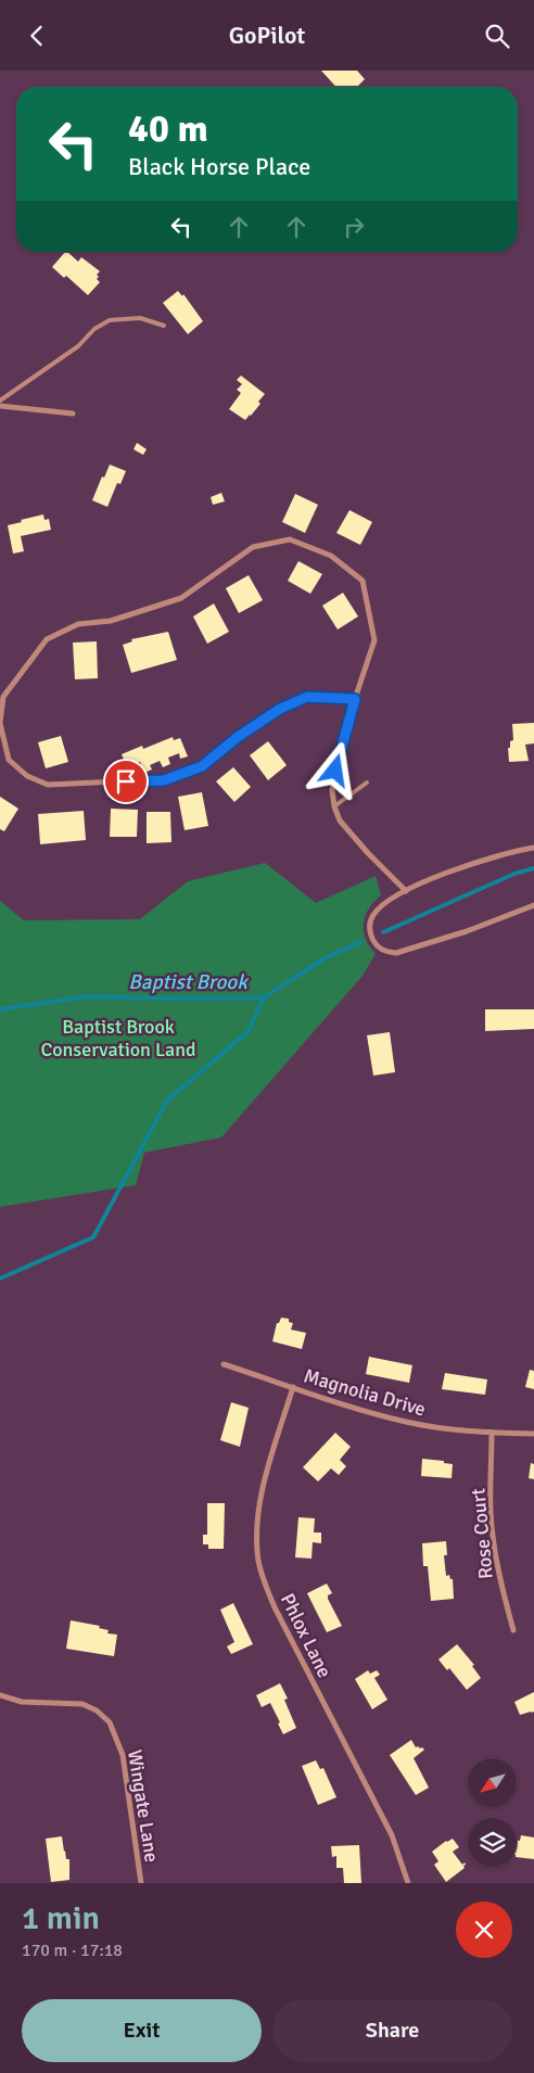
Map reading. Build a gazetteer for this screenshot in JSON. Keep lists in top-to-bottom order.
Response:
{
  "streets": {
    "street": [
      "Magnolia Drive",
      "Rose Court",
      "Phlox Lane",
      "Wingate Lane"
    ]
  },
  "crossings": [
    ["Magnolia Drive", "Rose Court"],
    ["Magnolia Drive", "Phlox Lane"]
  ],
  "water": ["Baptist Brook"],
  "parks": ["Baptist Brook Conservation Land"],
  "north": "bottom left",
  "page": {
    "header": "GoPilot",
    "turn": ["40 m", "Black Horse Place"],
    "heading": ["1 min", "170 m · 17:18"],
    "buttons": ["Exit", "Share"]
  }
}
